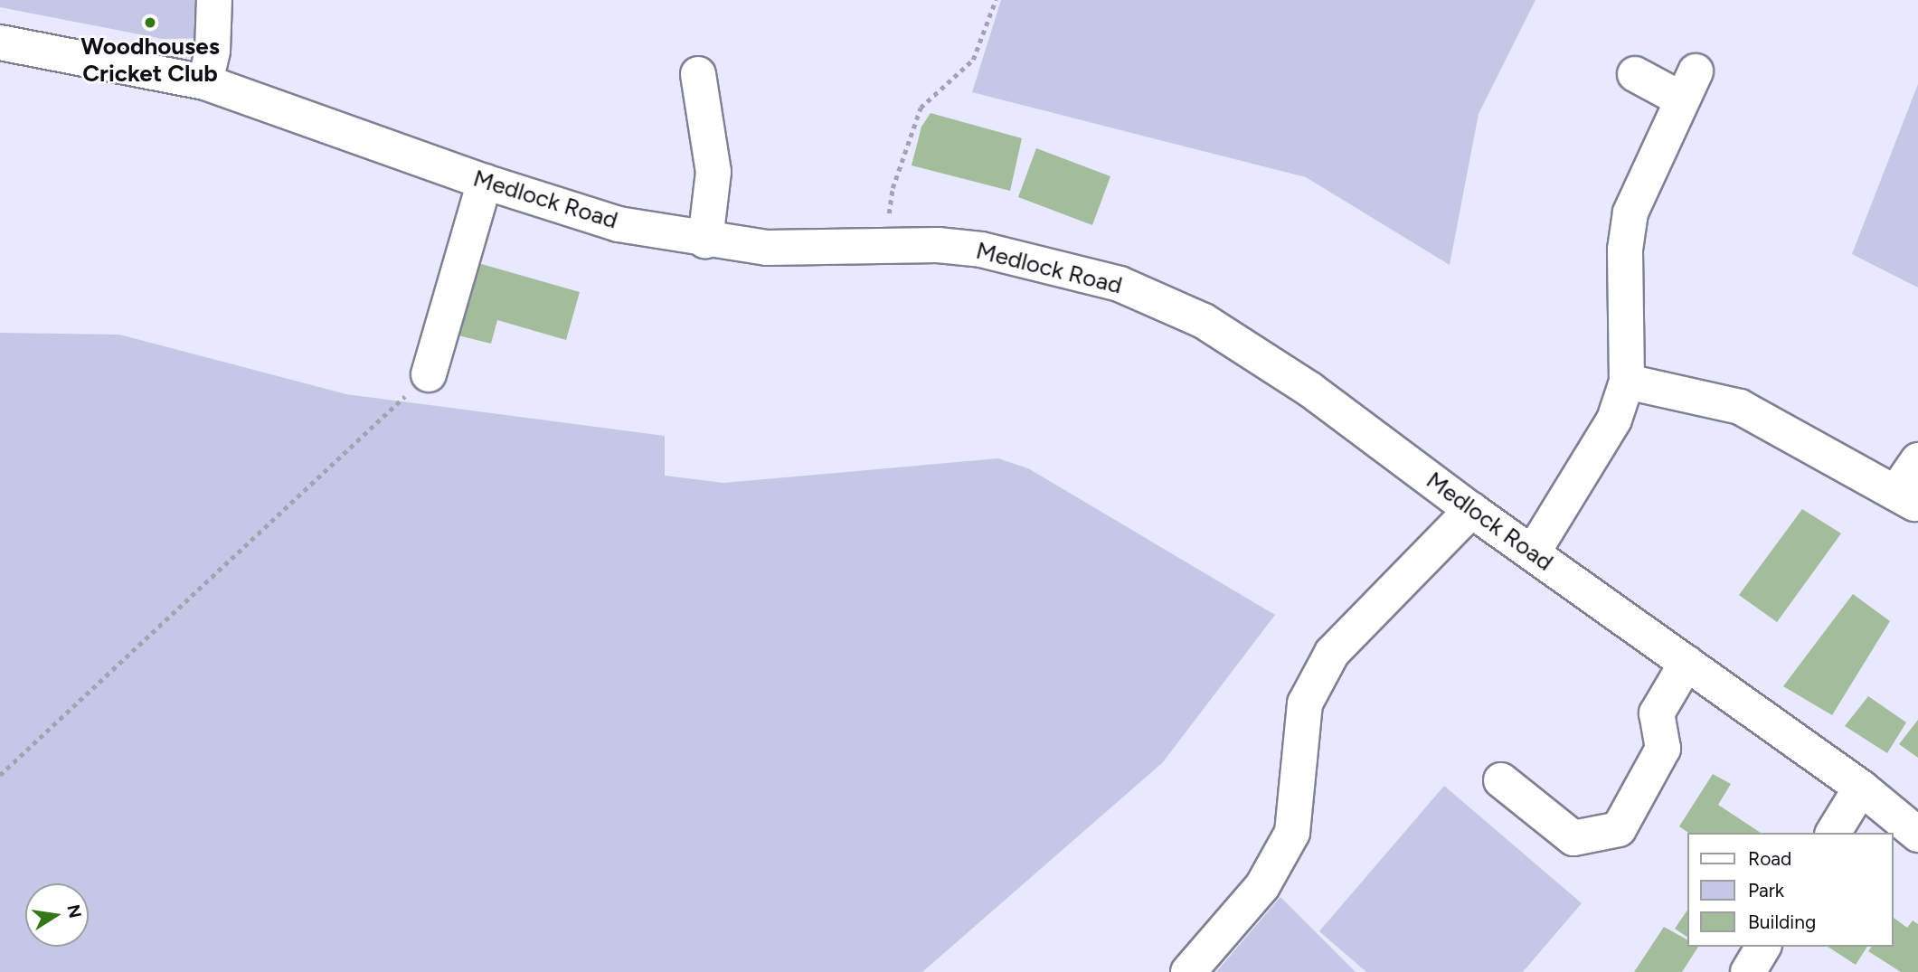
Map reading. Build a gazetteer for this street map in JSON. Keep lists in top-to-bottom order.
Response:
{
  "streets": {
    "street": ["Medlock Road"]
  },
  "places": ["Woodhouses Cricket Club"],
  "legend": ["Road", "Park", "Building"],
  "north": "right"
}
